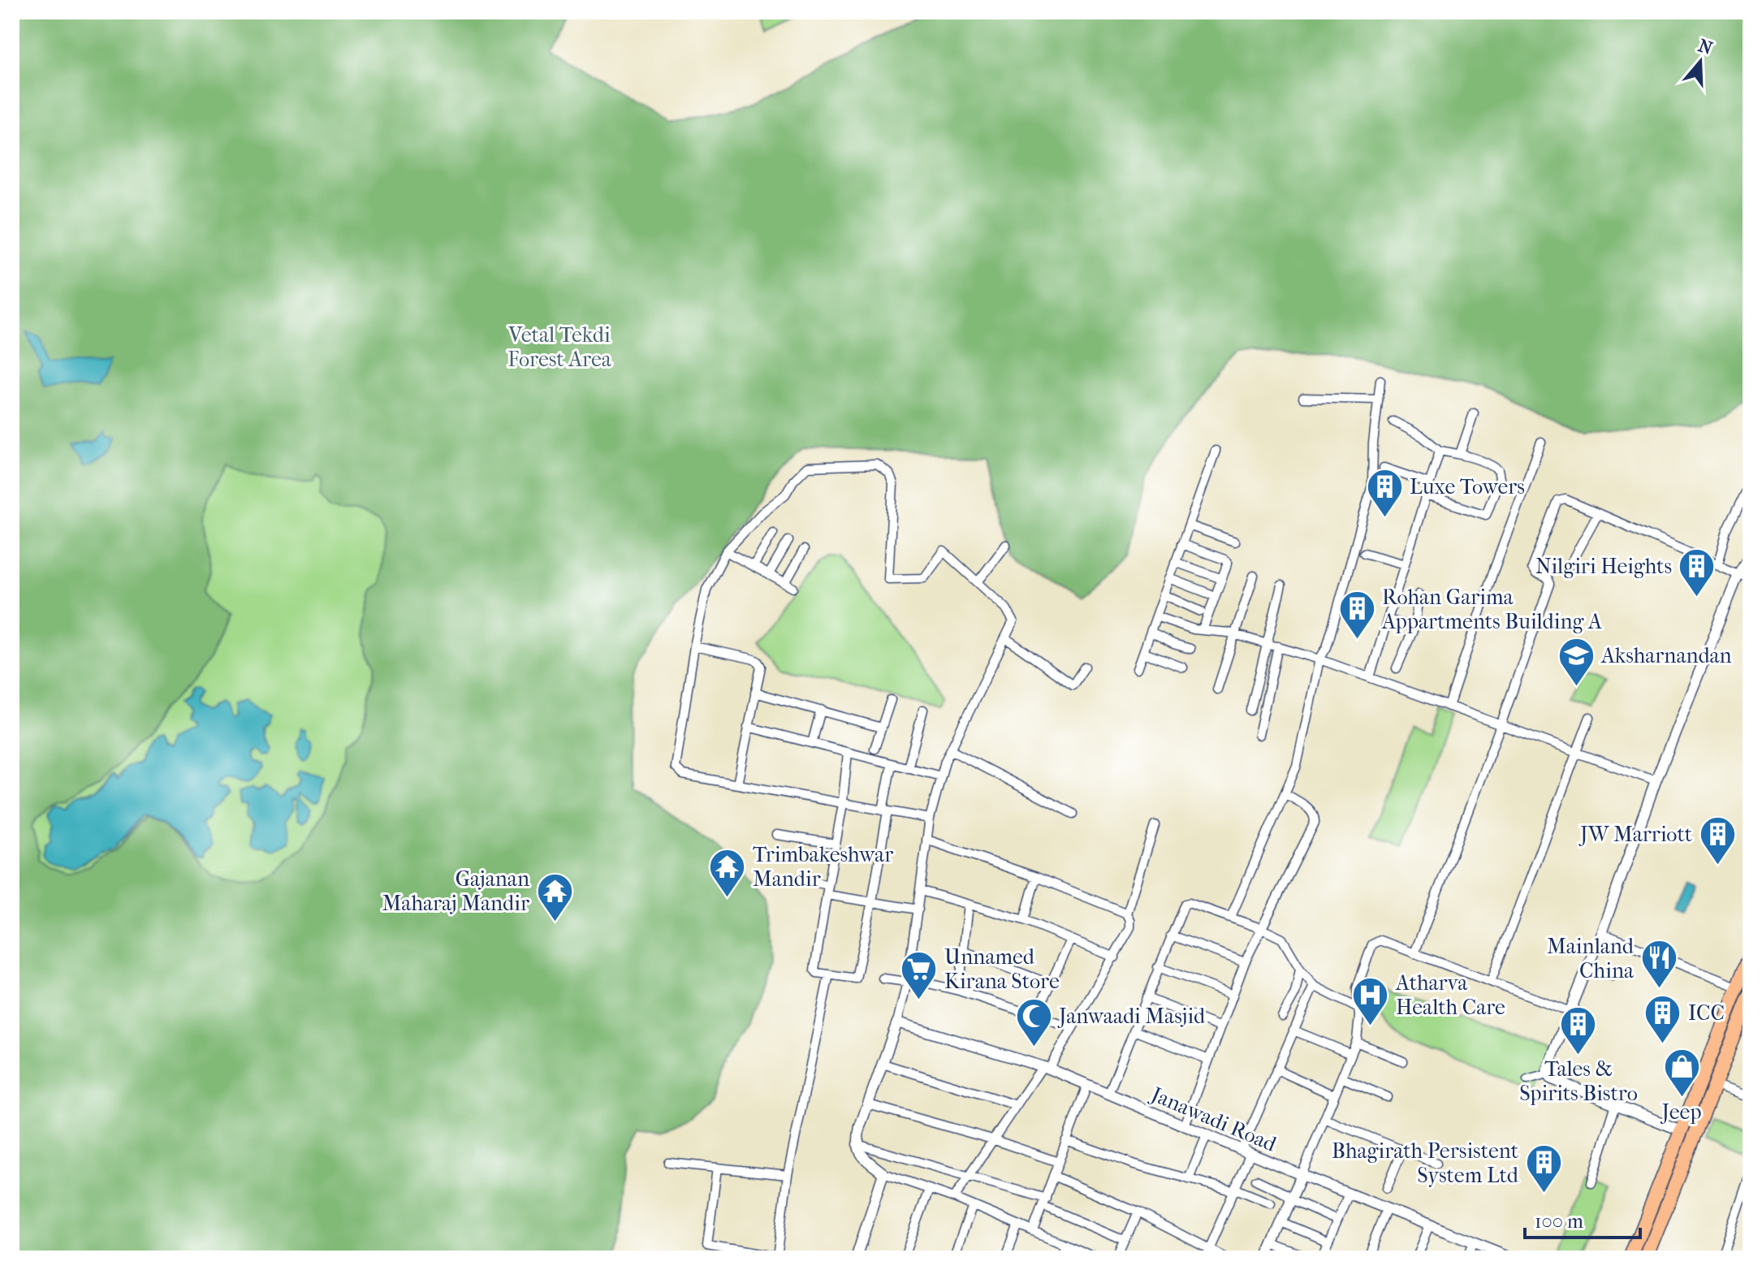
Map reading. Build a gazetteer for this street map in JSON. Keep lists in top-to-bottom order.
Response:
{
  "streets": {
    "street": ["Janawadi Road"]
  },
  "parks": ["Vetal Tekdi Forest Area"],
  "places": {
    "building": [
      "Luxe Towers",
      "Nilgiri Heights",
      "Rohan Garima Appartments Building A",
      "JW Marriott",
      "ICC",
      "Tales & Spirits Bistro",
      "Bhagirath Persistent System Ltd"
    ],
    "school or university": ["Aksharnandan"],
    "temple": ["Trimbakeshwar Mandir", "Gajanan Maharaj Mandir"],
    "restaurant": ["Mainland China"],
    "supermarket": ["Unnamed Kirana Store"],
    "hospital": ["Atharva Health Care"],
    "mosque": ["Janwaadi Masjid"],
    "shop": ["Jeep"]
  },
  "scale_bar": "100 m",
  "north": "top"
}
